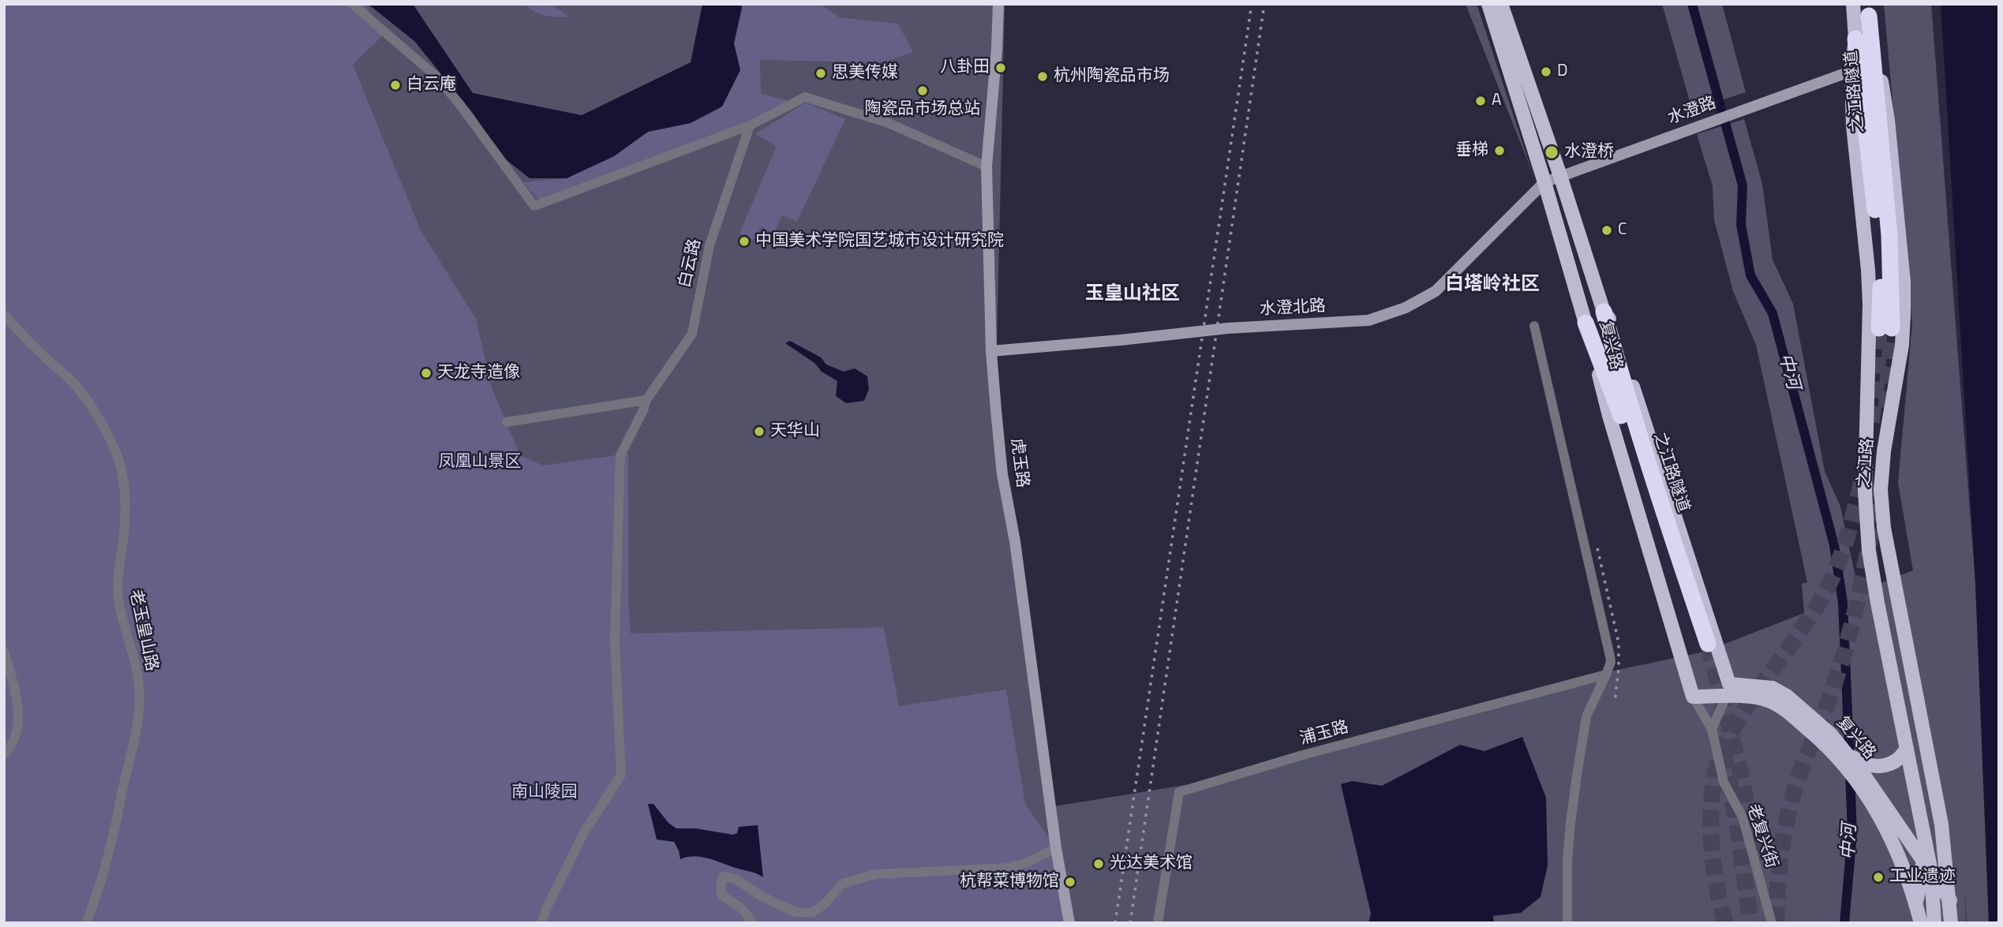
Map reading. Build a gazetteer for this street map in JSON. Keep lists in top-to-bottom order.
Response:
{
  "streets": {
    "highway": ["之江路隧道"],
    "main road": ["复兴路", "之江路"],
    "street": [
      "水澄路",
      "白云路",
      "水澄北路",
      "虎玉路",
      "老玉皇山路",
      "浦玉路",
      "老复兴街"
    ]
  },
  "crossings": [
    ["之江路隧道", "复兴路"],
    ["之江路隧道", "之江路"],
    ["水澄路", "水澄北路"],
    ["水澄路", "复兴路"],
    ["水澄路", "之江路"],
    ["水澄北路", "复兴路"],
    ["水澄北路", "虎玉路"],
    ["复兴路", "之江路"],
    ["复兴路", "老复兴街"]
  ],
  "districts": ["白塔岭社区", "玉皇山社区"],
  "water": ["中河"],
  "parks": ["凤凰山景区", "南山陵园"],
  "places": [
    "八卦田",
    "D",
    "思美传媒",
    "杭州陶瓷品市场",
    "白云庵",
    "陶瓷品市场总站",
    "A",
    "垂梯",
    "水澄桥",
    "C",
    "中国美术学院国艺城市设计研究院",
    "天龙寺造像",
    "天华山",
    "光达美术馆",
    "工业遗迹",
    "杭帮菜博物馆"
  ]
}
